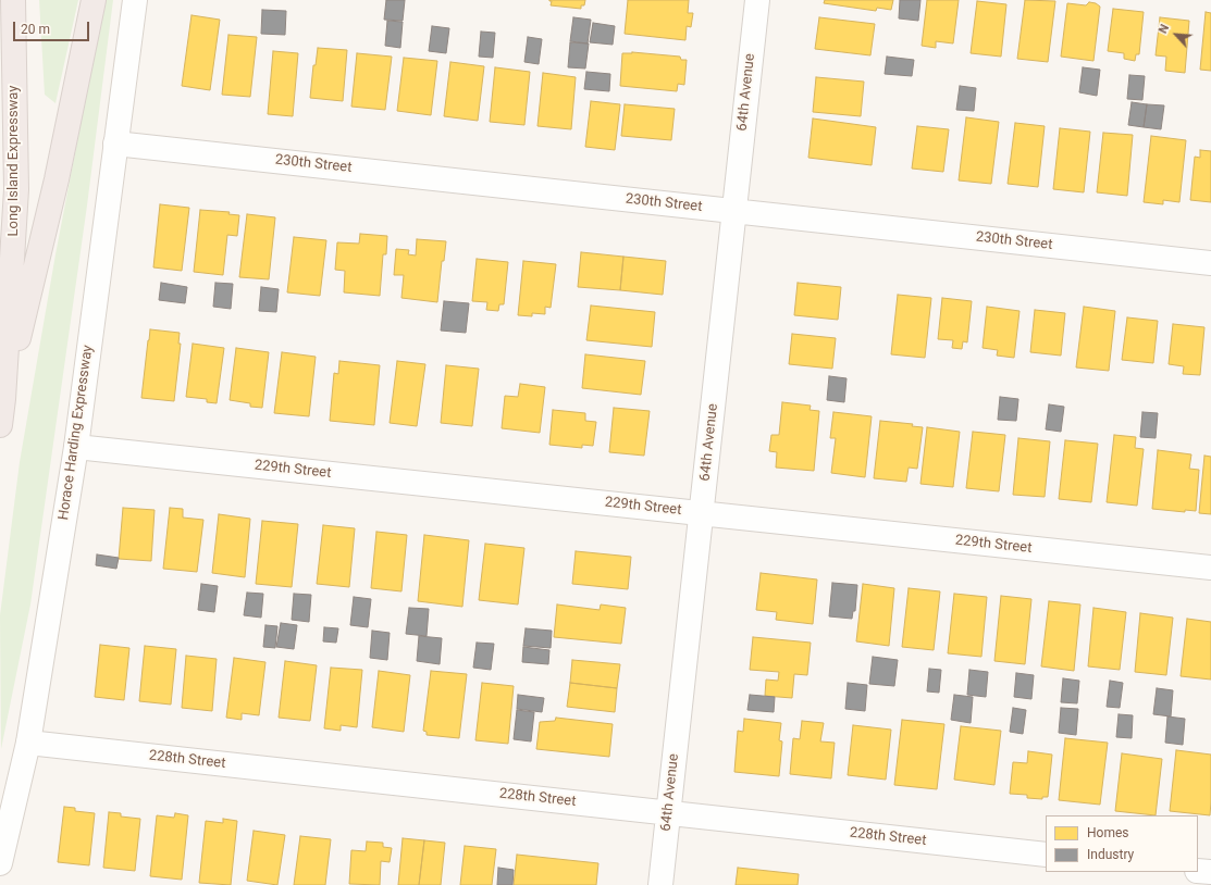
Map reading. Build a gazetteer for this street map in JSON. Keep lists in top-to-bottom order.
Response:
{
  "streets": {
    "highway": ["Long Island Expressway"],
    "street": [
      "64th Avenue",
      "230th Street",
      "Horace Harding Expressway",
      "229th Street",
      "228th Street"
    ]
  },
  "crossings": [
    ["64th Avenue", "230th Street"],
    ["64th Avenue", "229th Street"],
    ["64th Avenue", "228th Street"],
    ["230th Street", "Horace Harding Expressway"],
    ["Horace Harding Expressway", "229th Street"],
    ["Horace Harding Expressway", "228th Street"]
  ],
  "legend": ["Homes", "Industry"],
  "scale_bar": "20 m",
  "north": "top left"
}
